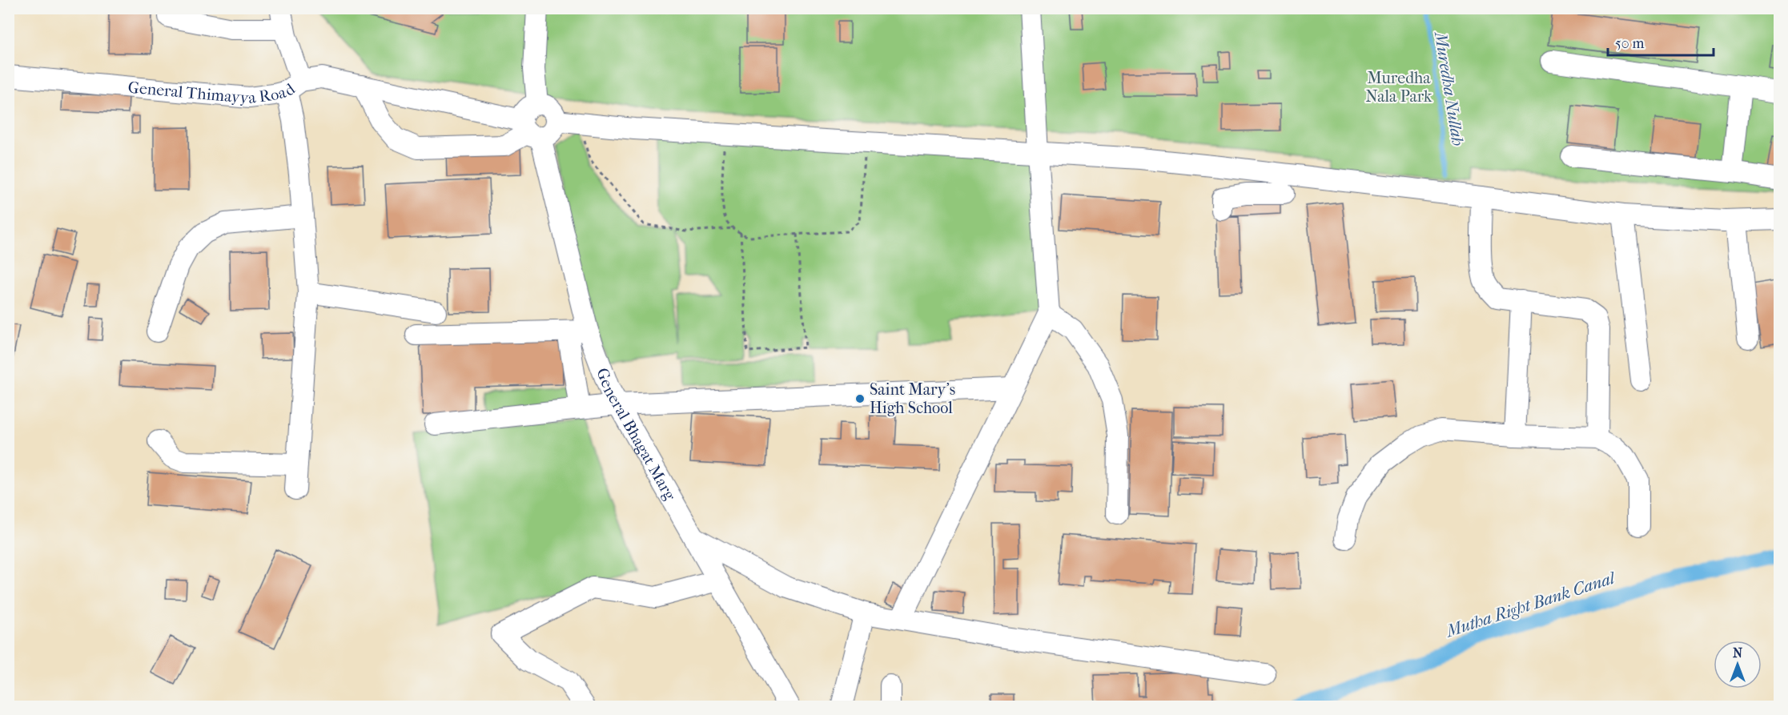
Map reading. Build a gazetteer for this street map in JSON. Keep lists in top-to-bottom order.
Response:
{
  "streets": {
    "street": ["General Thimayya Road", "General Bhagat Marg"]
  },
  "crossings": [
    ["General Thimayya Road", "General Bhagat Marg"]
  ],
  "water": ["Muredha Nullah", "Mutha Right Bank Canal"],
  "parks": ["Muredha Nala Park"],
  "places": ["Saint Mary's High School"],
  "scale_bar": "50 m",
  "north": "top"
}
